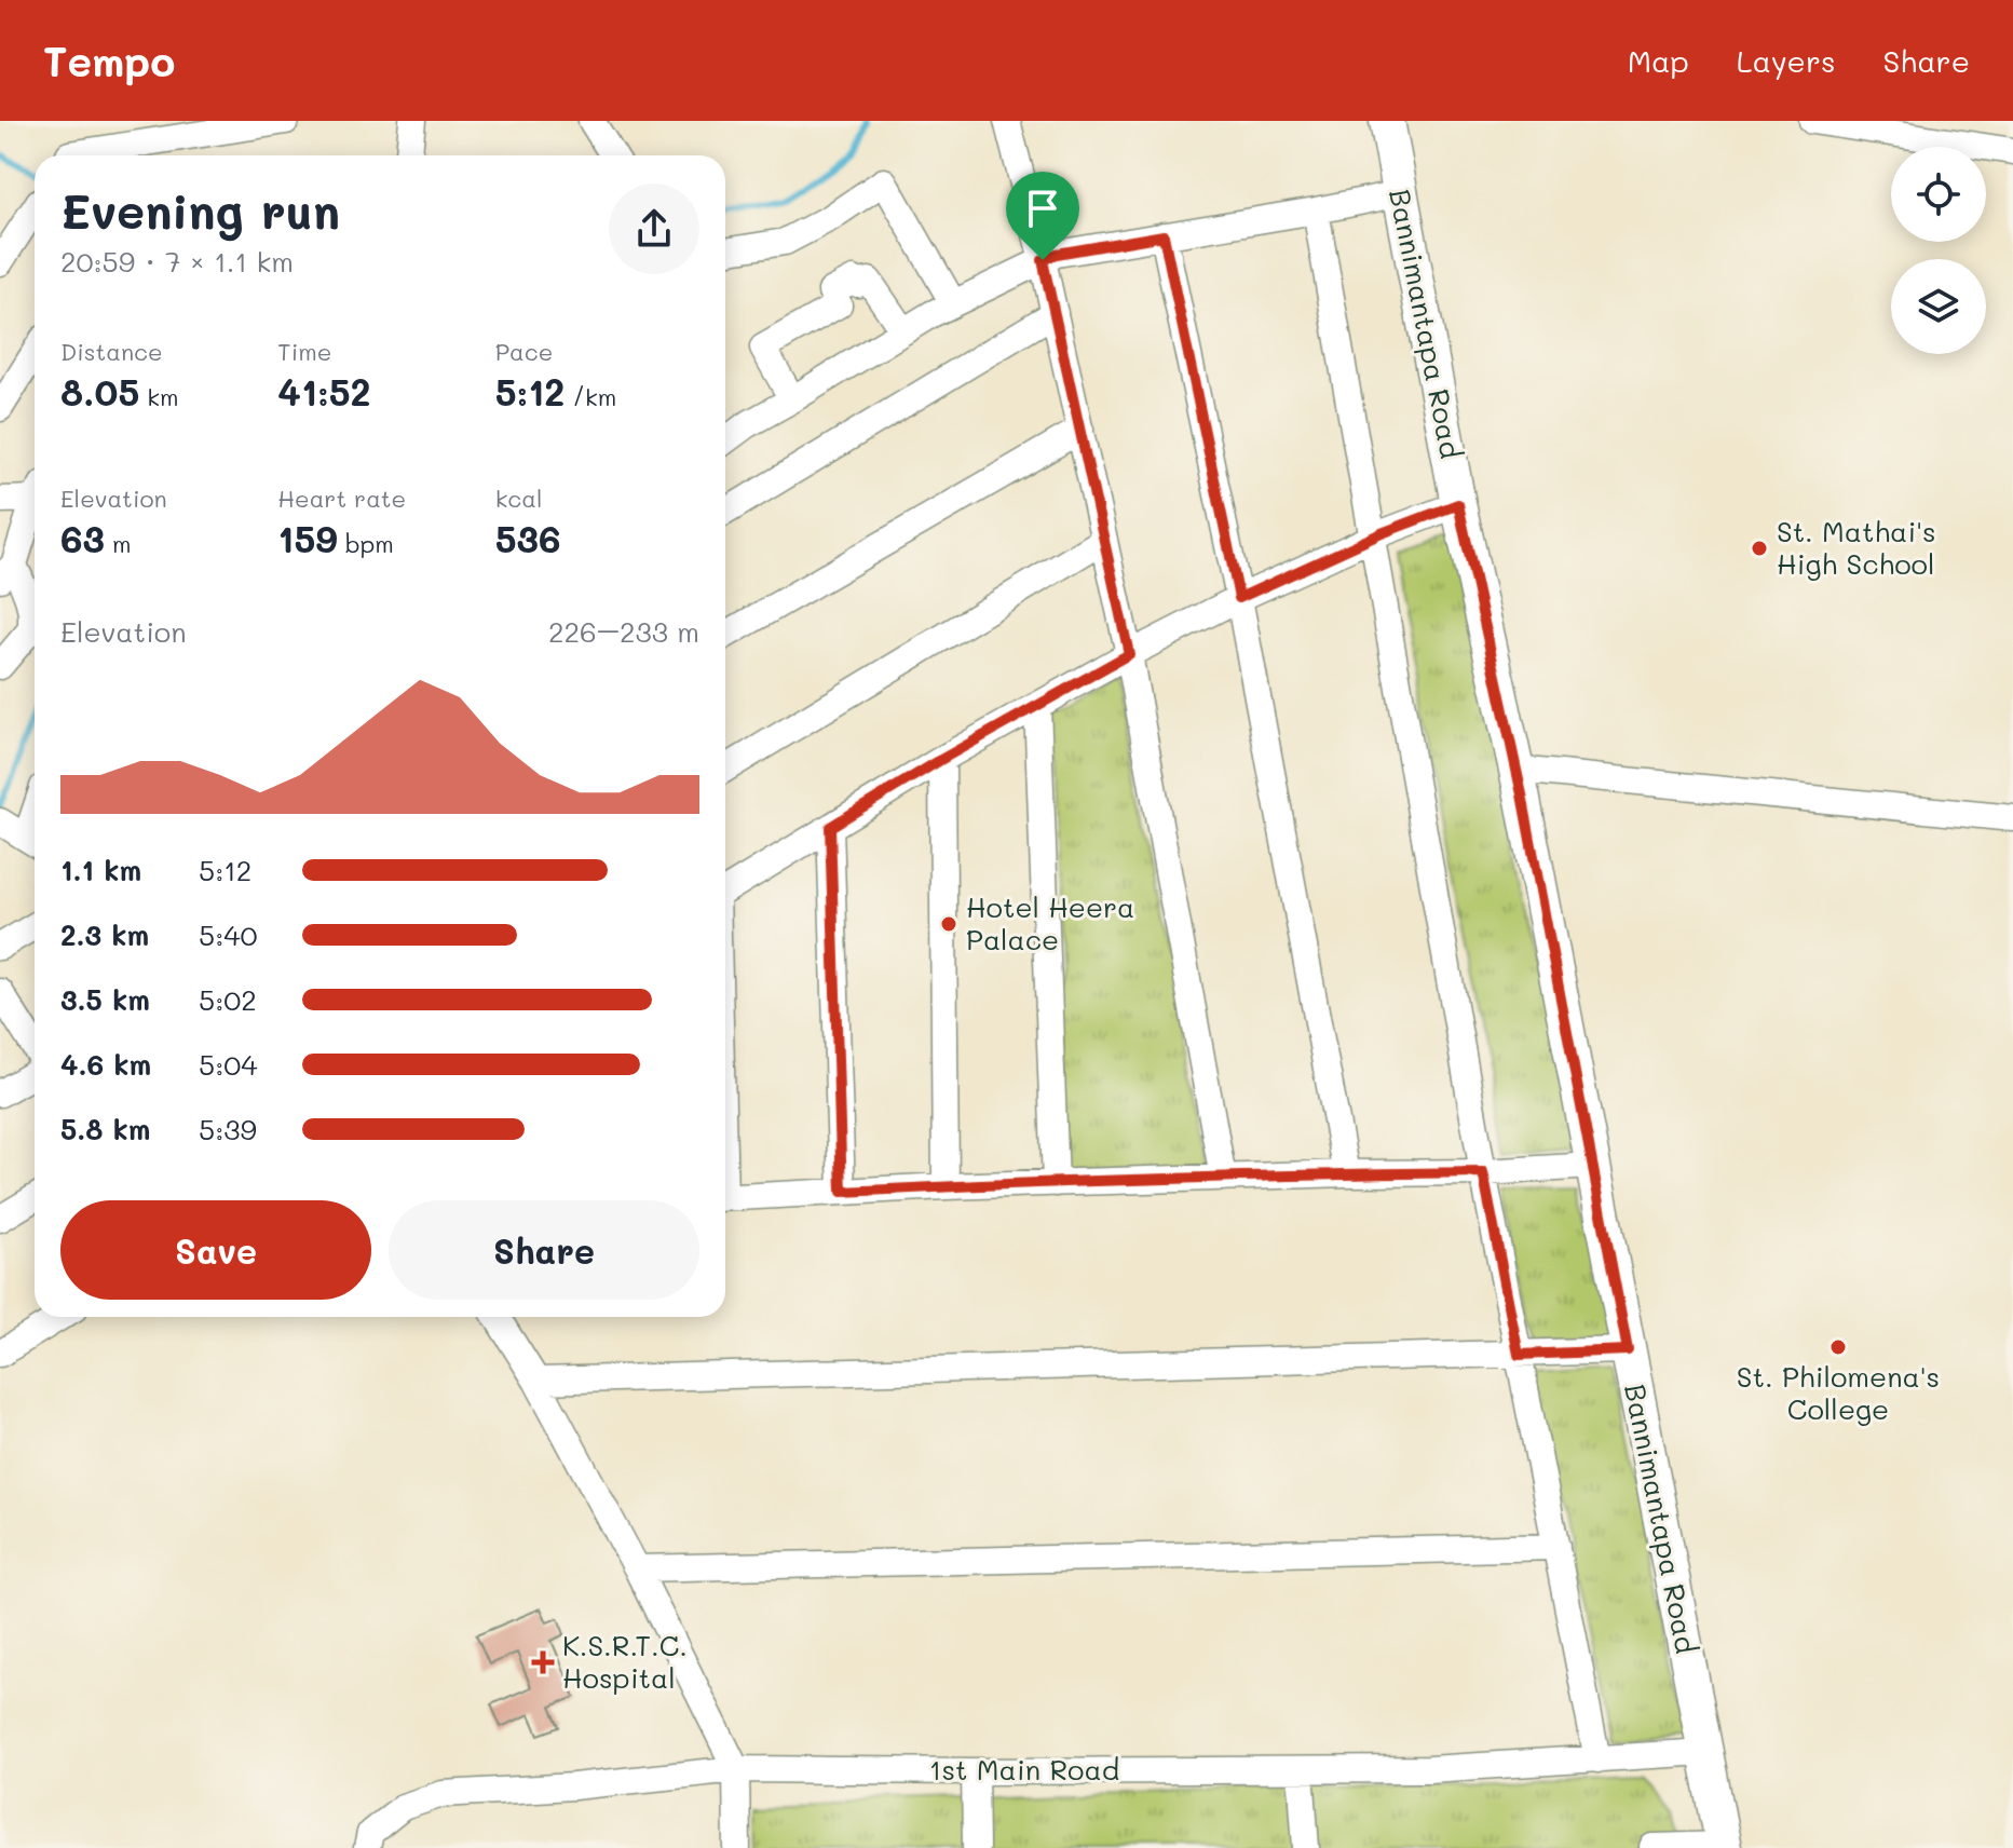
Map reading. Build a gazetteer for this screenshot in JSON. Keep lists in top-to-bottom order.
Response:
{
  "streets": {
    "main road": ["Bannimantapa Road"],
    "street": ["1st Main Road"]
  },
  "crossings": [
    ["Bannimantapa Road", "1st Main Road"]
  ],
  "places": {
    "other": ["St. Mathai's High School", "Hotel Heera Palace", "St. Philomena's College"],
    "health": ["K.S.R.T.C. Hospital"]
  },
  "page": {
    "header": "Tempo",
    "nav": ["Map", "Layers", "Share"],
    "heading": ["Evening run", "20:59 · 7 × 1.1 km"],
    "stats": [
      ["Distance", "8.05 km"],
      ["Time", "41:52"],
      ["Pace", "5:12 /km"],
      ["Elevation", "63 m"],
      ["Heart rate", "159 bpm"],
      ["kcal", "536"]
    ],
    "chart": ["Elevation", "226–233 m"],
    "list": [
      {
        "name": "1.1 km",
        "note": "5:12"
      },
      {
        "name": "2.3 km",
        "note": "5:40"
      },
      {
        "name": "3.5 km",
        "note": "5:02"
      },
      {
        "name": "4.6 km",
        "note": "5:04"
      },
      {
        "name": "5.8 km",
        "note": "5:39"
      }
    ],
    "buttons": ["Save", "Share"]
  }
}
